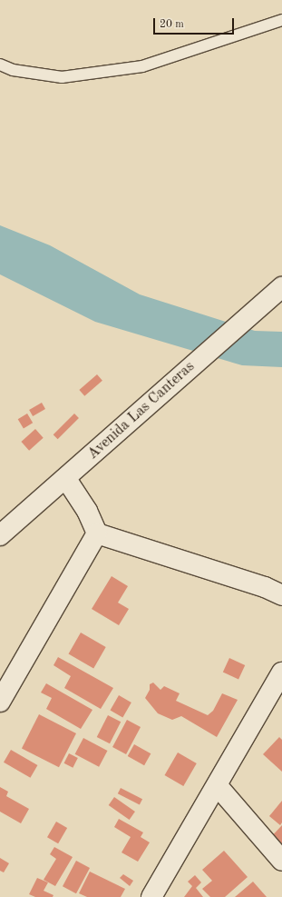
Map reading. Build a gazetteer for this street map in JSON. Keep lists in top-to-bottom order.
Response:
{
  "streets": {
    "street": ["Avenida Las Canteras"]
  },
  "scale_bar": "20 m"
}
